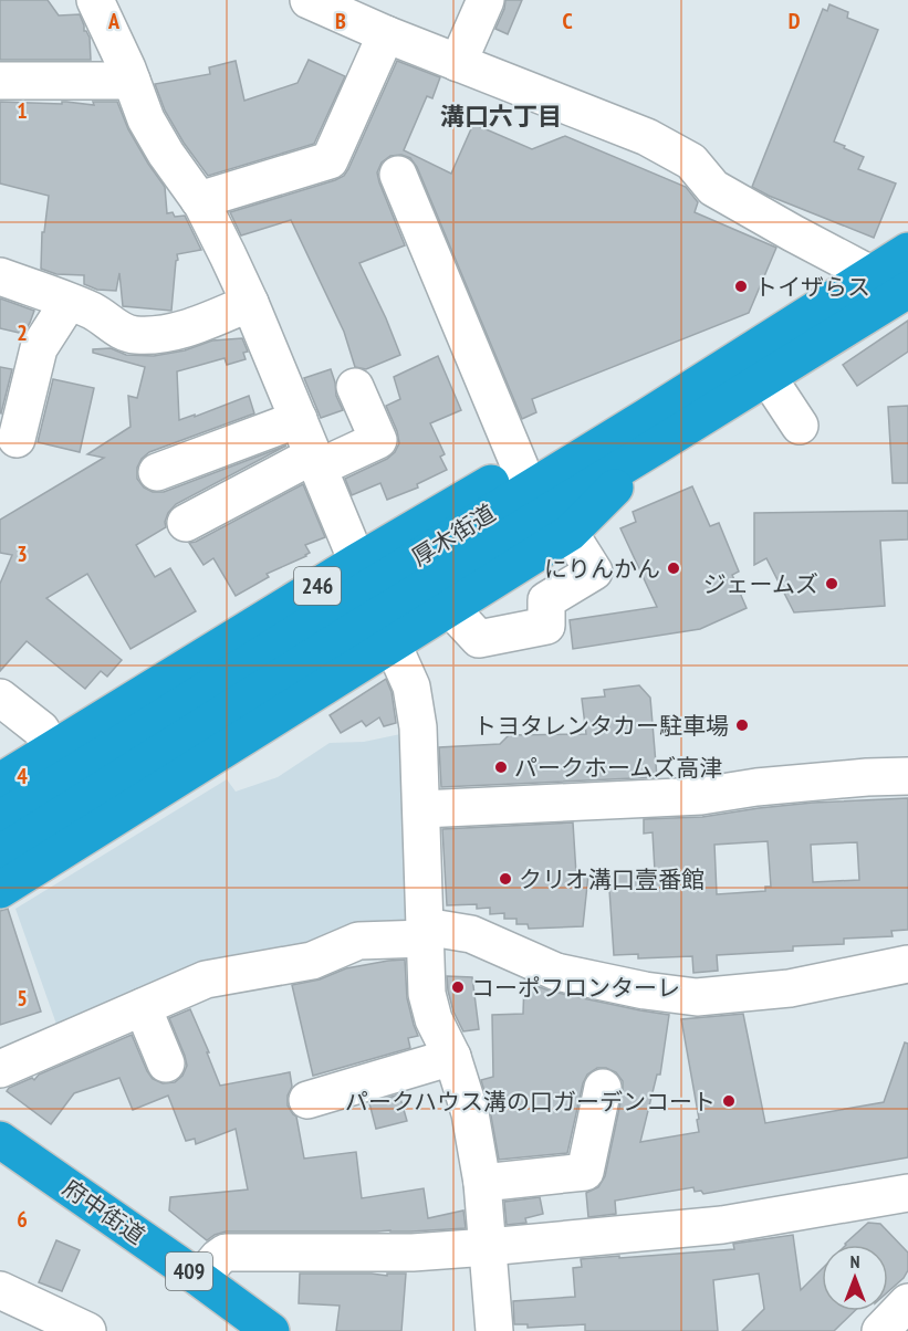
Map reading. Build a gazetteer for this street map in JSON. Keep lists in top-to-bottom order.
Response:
{
  "streets": {
    "highway": [
      "厚木街道",
      "246",
      "府中街道",
      "409"
    ]
  },
  "crossings": [
    ["厚木街道", "246"]
  ],
  "districts": ["溝口六丁目"],
  "places": [
    "トイザらス",
    "にりんかん",
    "ジェームズ",
    "トヨタレンタカー駐車場",
    "パークホームズ高津",
    "クリオ溝口壹番館",
    "コーポフロンターレ",
    "パークハウス溝の口ガーデンコート"
  ],
  "north": "top",
  "grid": {
    "columns": [
      "A",
      "B",
      "C",
      "D"
    ],
    "rows": [
      "1",
      "2",
      "3",
      "4",
      "5",
      "6"
    ]
  }
}
